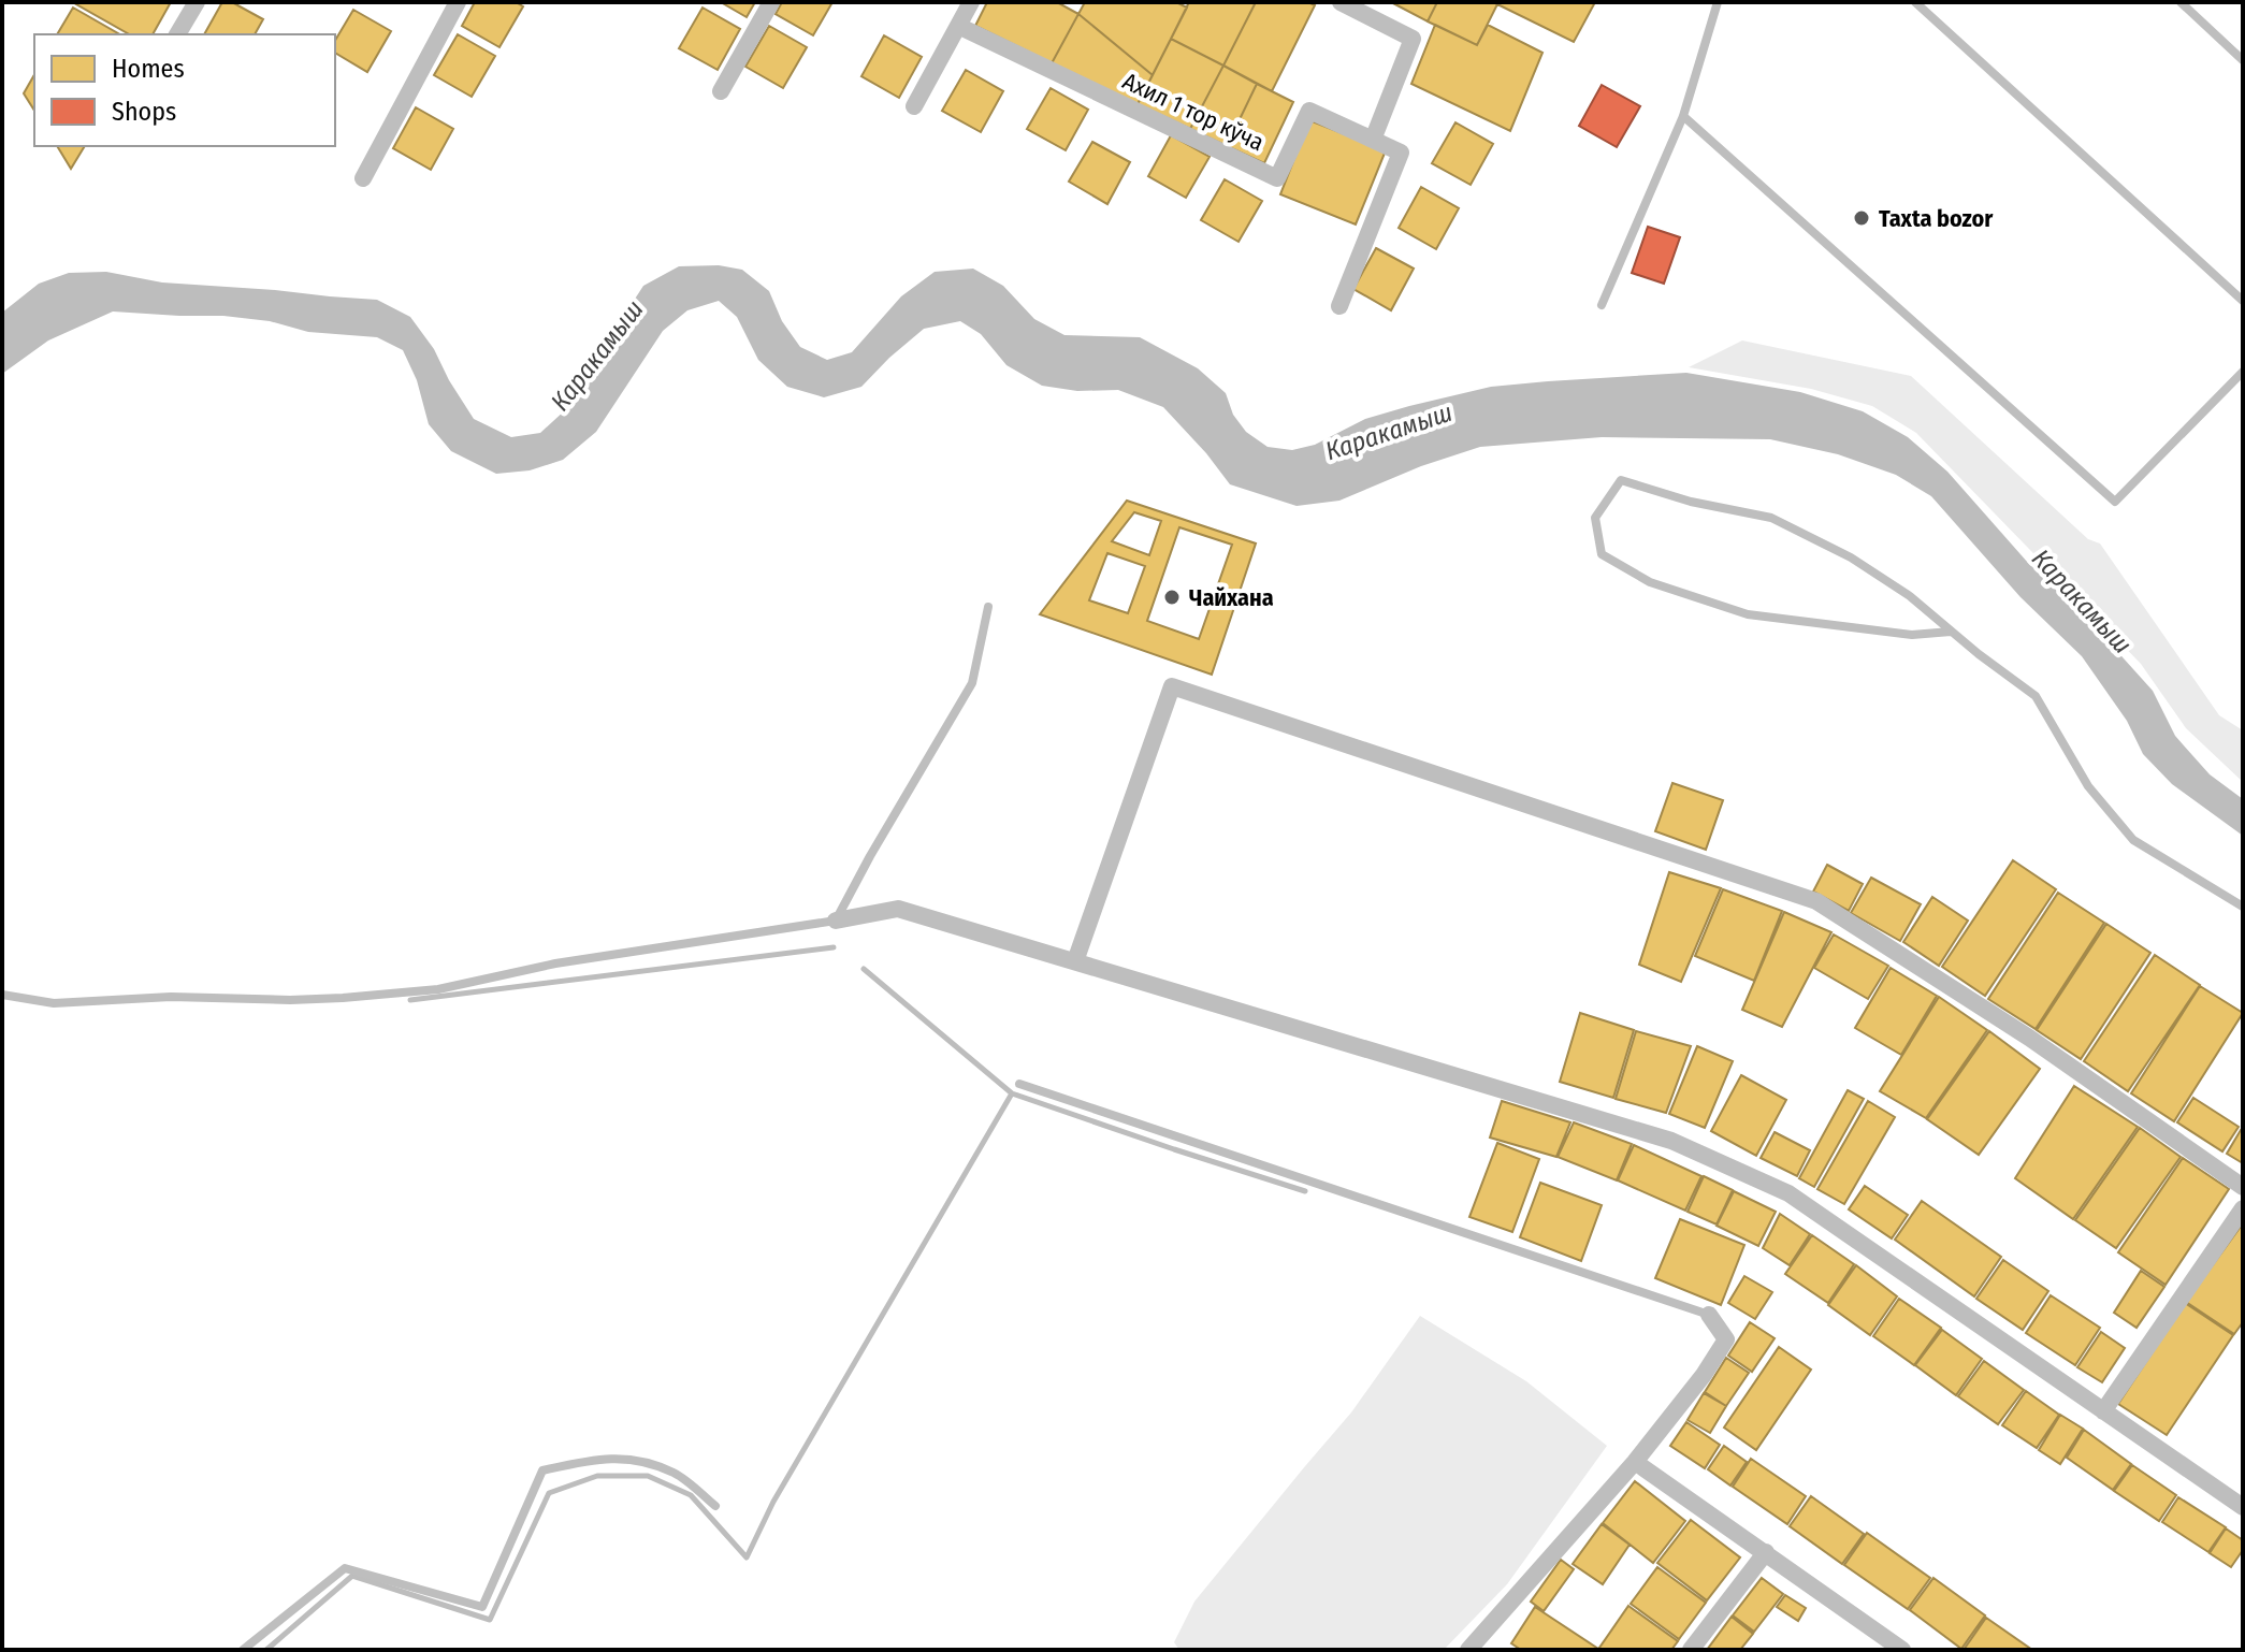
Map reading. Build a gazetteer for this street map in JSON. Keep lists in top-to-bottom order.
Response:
{
  "streets": {
    "street": ["Ахил 1 тор кўча"]
  },
  "water": ["Каракамыш"],
  "places": ["Taxta bozor", "Чайхана"],
  "legend": ["Homes", "Shops"]
}
